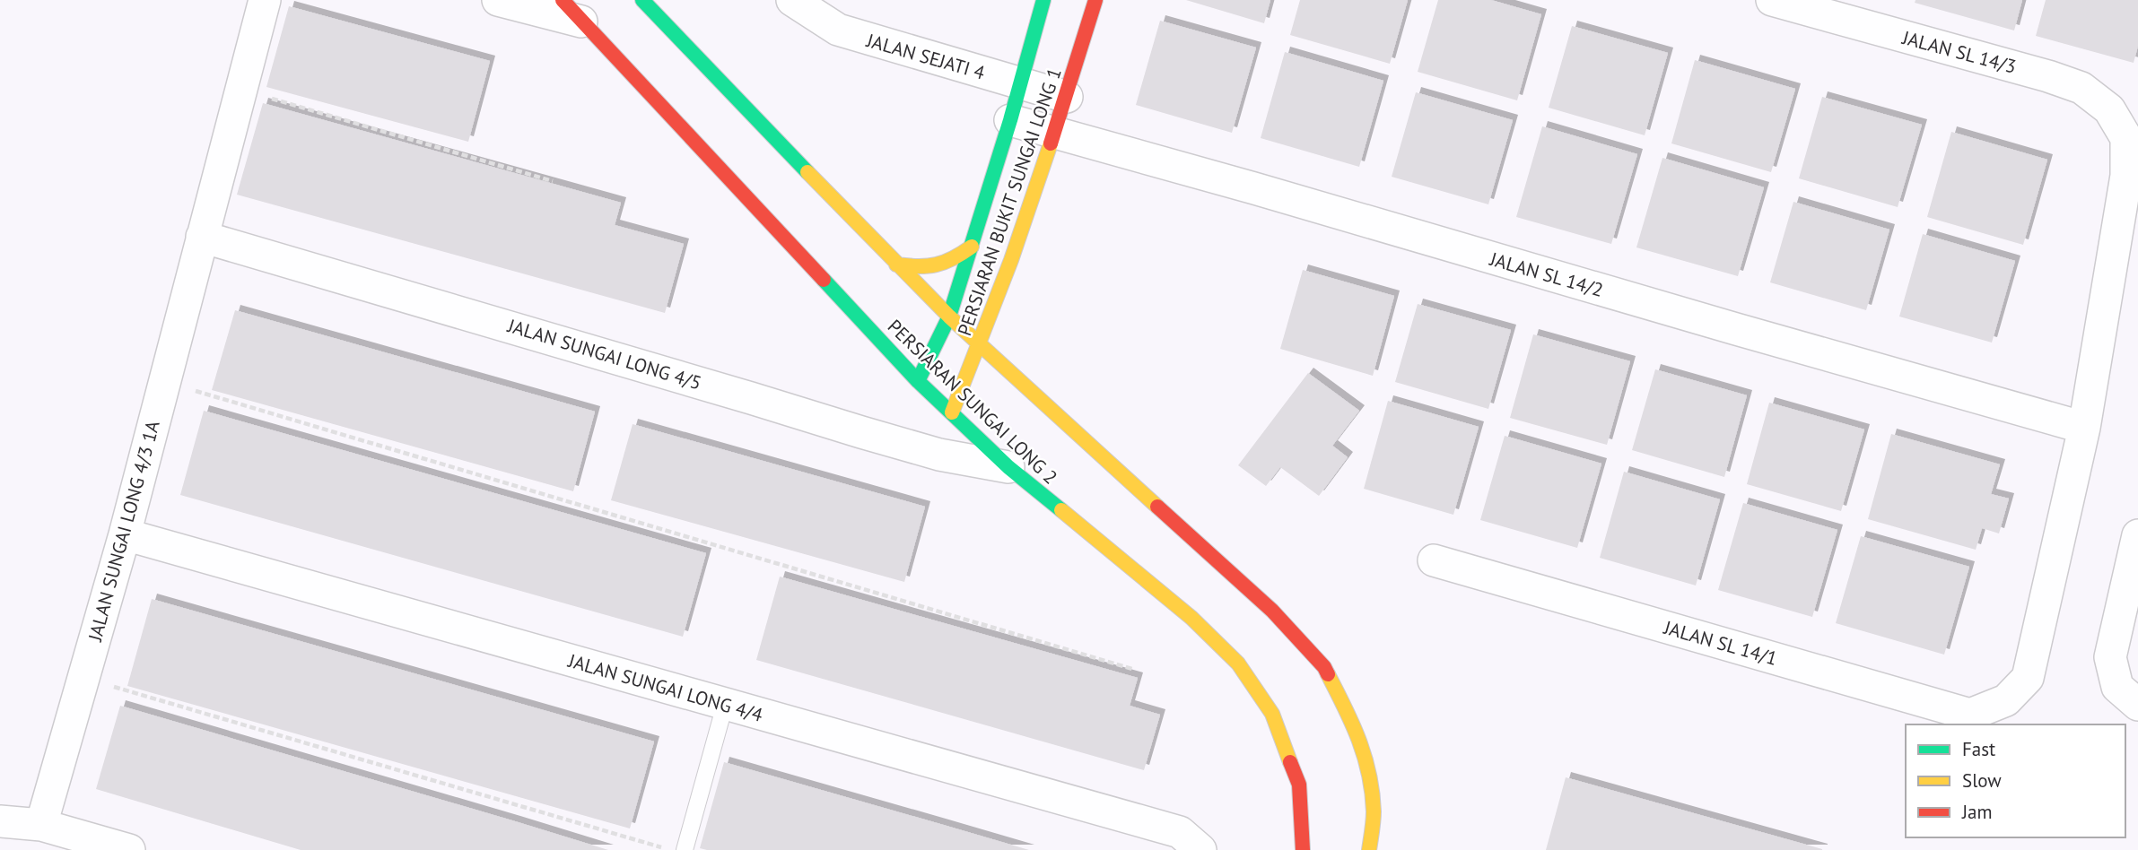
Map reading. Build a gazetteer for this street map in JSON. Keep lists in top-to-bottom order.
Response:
{
  "streets": {
    "street": [
      "JALAN SL 14/3",
      "JALAN SEJATI 4",
      "PERSIARAN BUKIT SUNGAI LONG 1",
      "JALAN SL 14/2",
      "JALAN SUNGAI LONG 4/5",
      "PERSIARAN SUNGAI LONG 2",
      "JALAN SUNGAI LONG 4/3 1A",
      "JALAN SL 14/1",
      "JALAN SUNGAI LONG 4/4"
    ]
  },
  "crossings": [
    ["JALAN SL 14/3", "JALAN SL 14/2"],
    ["JALAN SL 14/3", "JALAN SL 14/1"],
    ["JALAN SEJATI 4", "PERSIARAN BUKIT SUNGAI LONG 1"],
    ["PERSIARAN BUKIT SUNGAI LONG 1", "JALAN SL 14/2"],
    ["PERSIARAN BUKIT SUNGAI LONG 1", "PERSIARAN SUNGAI LONG 2"],
    ["JALAN SL 14/2", "JALAN SL 14/1"],
    ["JALAN SUNGAI LONG 4/5", "PERSIARAN SUNGAI LONG 2"],
    ["JALAN SUNGAI LONG 4/5", "JALAN SUNGAI LONG 4/3 1A"],
    ["JALAN SUNGAI LONG 4/3 1A", "JALAN SUNGAI LONG 4/4"]
  ],
  "legend": ["Fast", "Slow", "Jam"]
}
